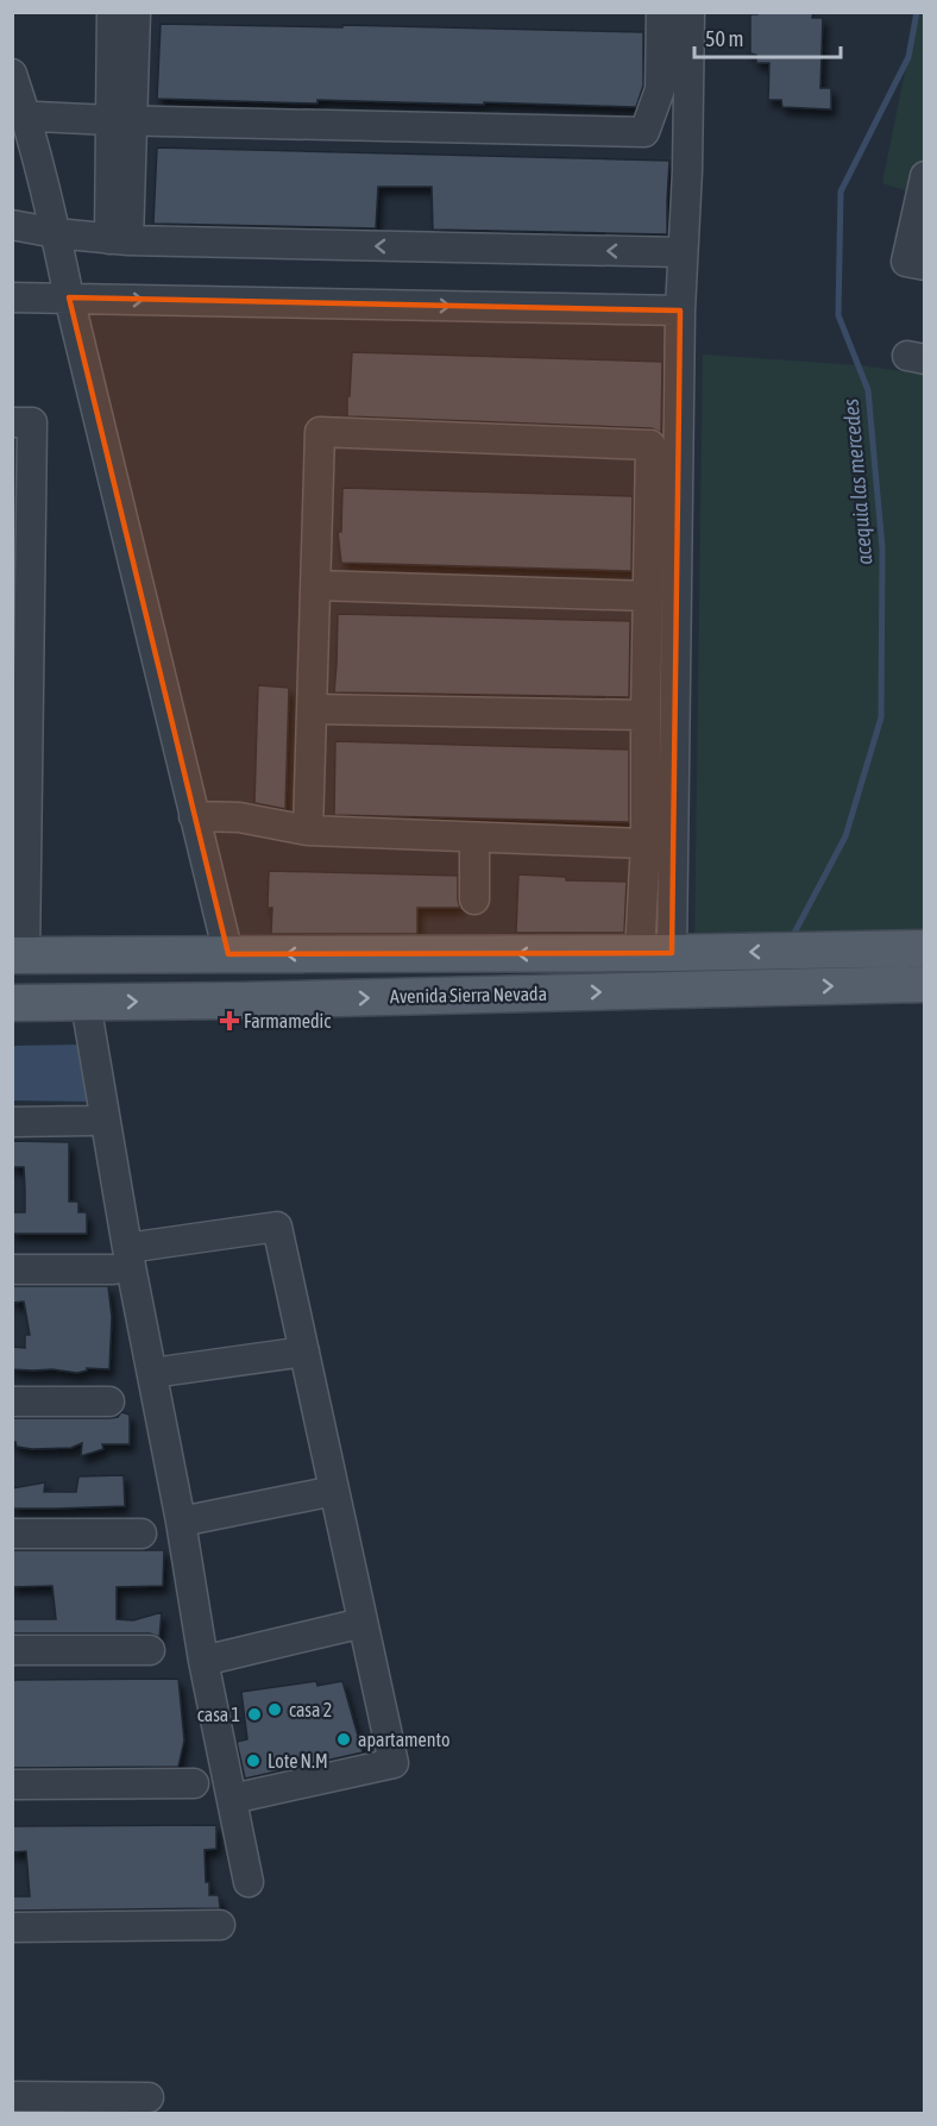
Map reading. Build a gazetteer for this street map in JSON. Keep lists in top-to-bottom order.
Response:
{
  "streets": {
    "main road": ["Avenida Sierra Nevada"]
  },
  "water": ["acequia las mercedes"],
  "places": {
    "health": ["Farmamedic"],
    "other": [
      "casa 2",
      "casa 1",
      "apartamento",
      "Lote N.M"
    ]
  },
  "scale_bar": "50 m"
}
